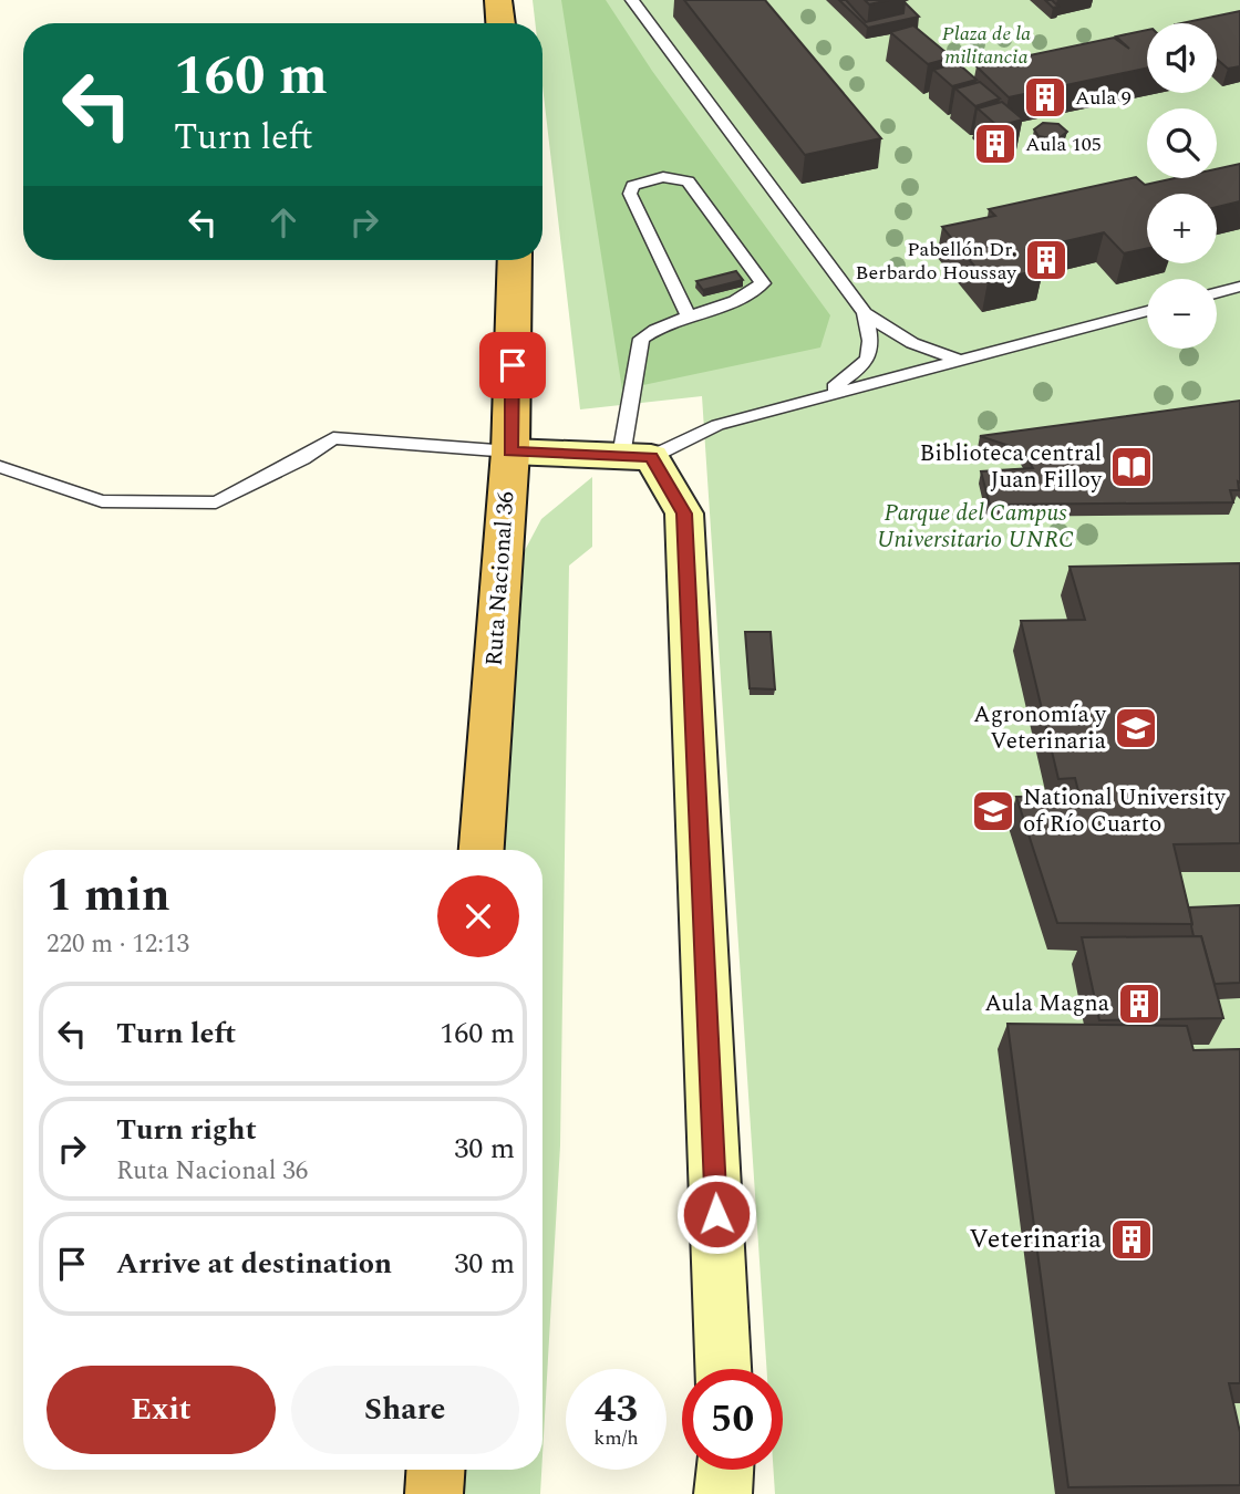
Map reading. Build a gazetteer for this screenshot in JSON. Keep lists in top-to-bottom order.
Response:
{
  "streets": {
    "highway": ["Ruta Nacional 36"]
  },
  "parks": ["Plaza de la militancia", "Parque del Campus Universitario UNRC"],
  "places": {
    "building": [
      "Aula 9",
      "Aula 105",
      "Pabellón Dr. Berbardo Houssay",
      "Aula Magna",
      "Veterinaria"
    ],
    "library": ["Biblioteca central Juan Filloy"],
    "school or university": ["Agronomía y Veterinaria", "National University of Río Cuarto"]
  },
  "page": {
    "map_buttons": ["+", "−"],
    "turn": ["160 m", "Turn left"],
    "heading": ["1 min", "220 m · 12:13"],
    "list": [
      {
        "name": "Turn left",
        "value": "160 m"
      },
      {
        "name": "Turn right",
        "note": "Ruta Nacional 36",
        "value": "30 m"
      },
      {
        "name": "Arrive at destination",
        "value": "30 m"
      }
    ],
    "buttons": ["Exit", "Share"],
    "speed": "43 km/h",
    "limit": "50"
  }
}
